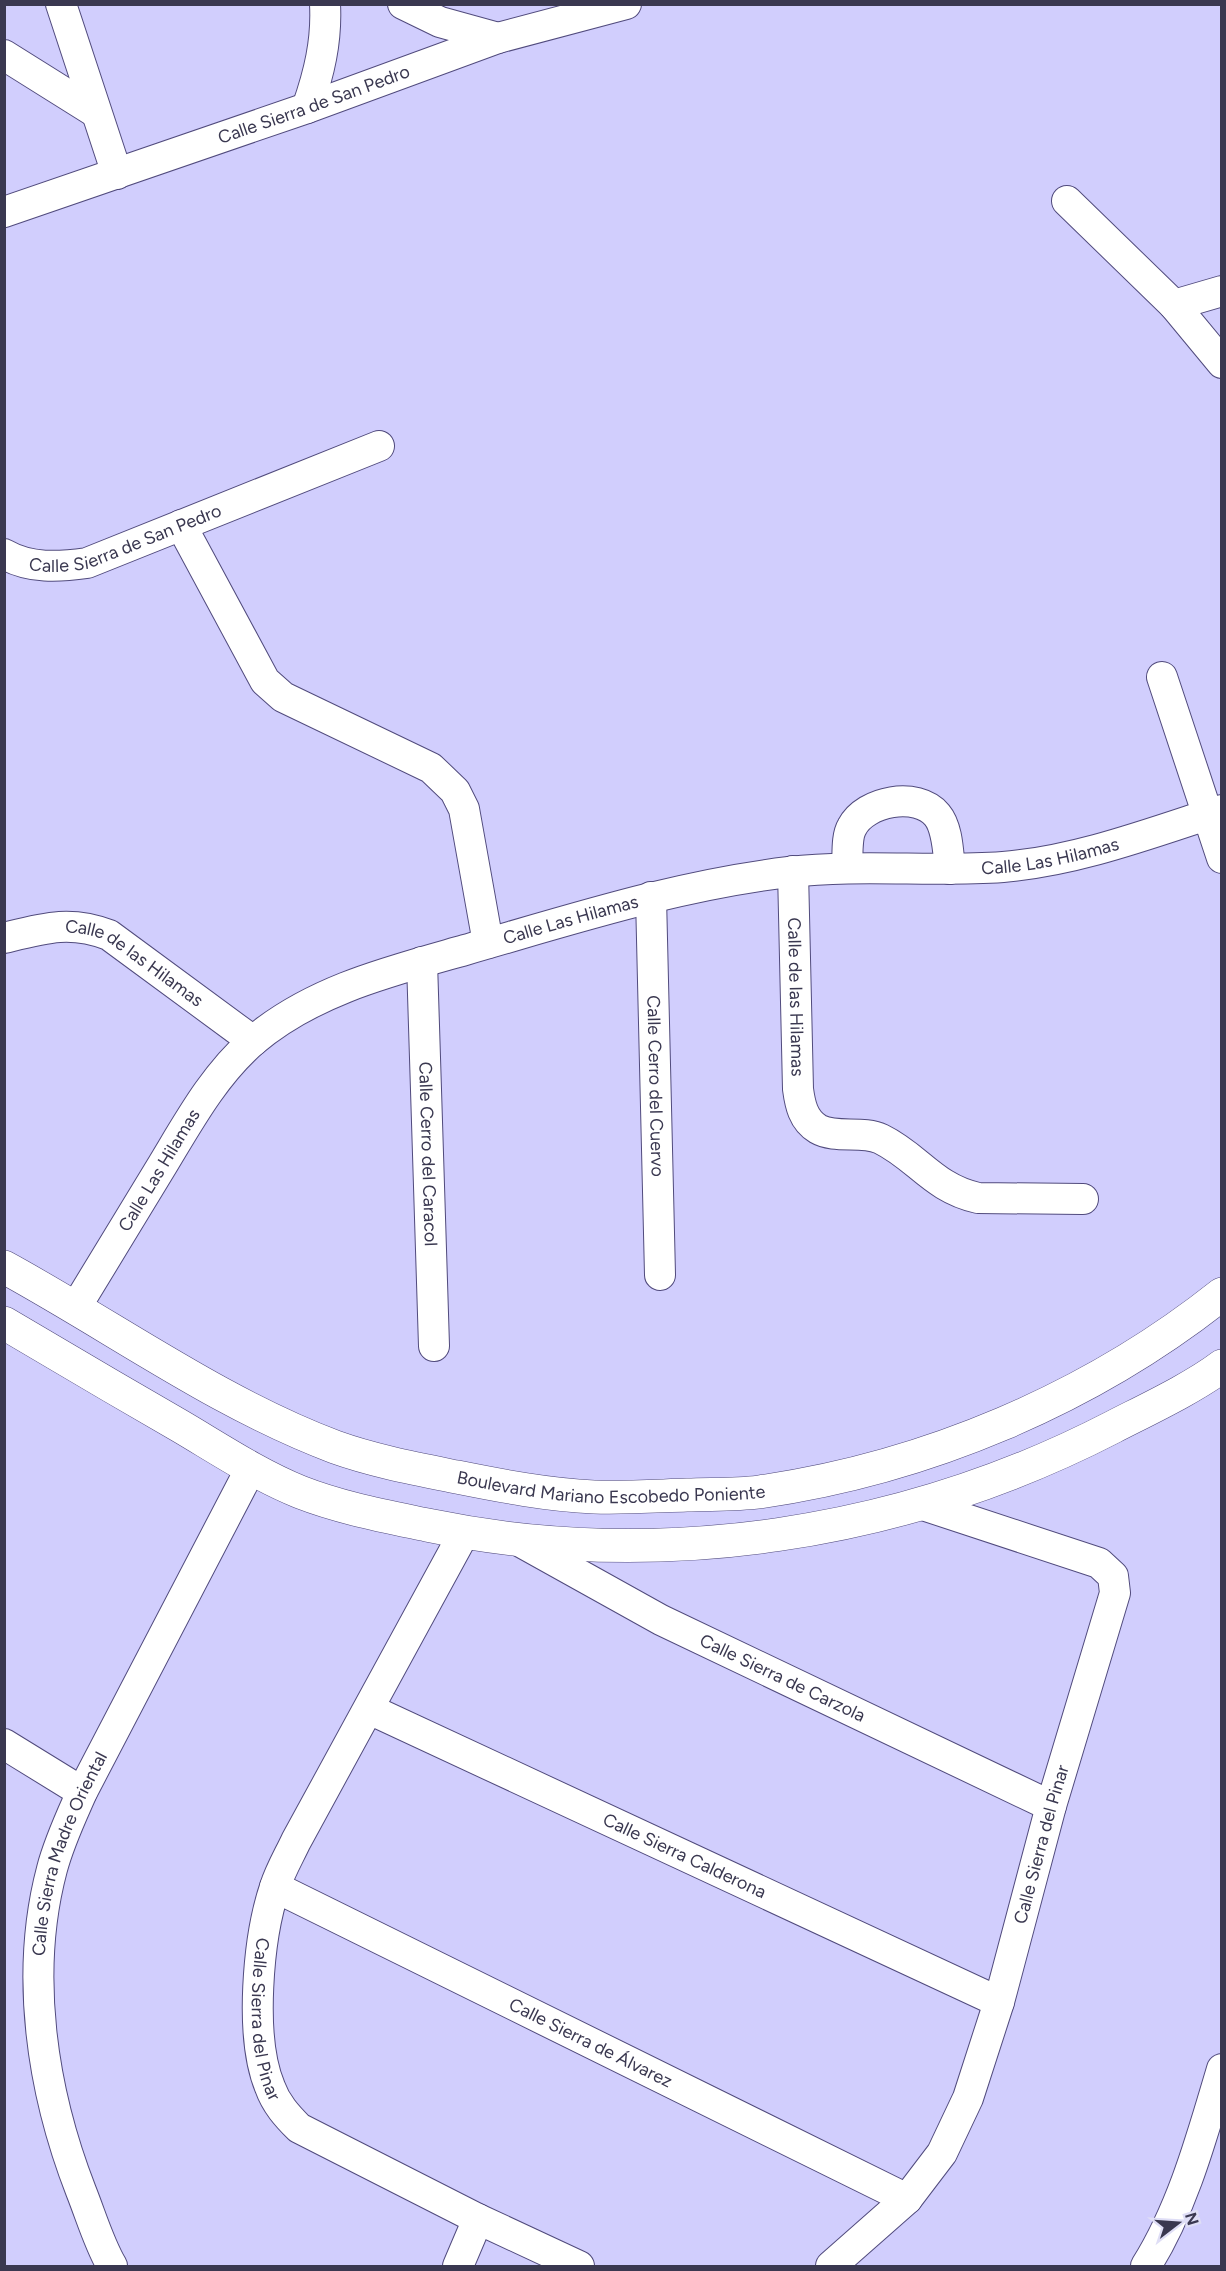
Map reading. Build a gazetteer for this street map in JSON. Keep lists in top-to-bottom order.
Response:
{
  "streets": {
    "street": [
      "Calle Sierra de San Pedro",
      "Calle Las Hilamas",
      "Calle de las Hilamas",
      "Calle Cerro del Cuervo",
      "Calle Cerro del Caracol",
      "Boulevard Mariano Escobedo Poniente",
      "Calle Sierra de Carzola",
      "Calle Sierra del Pinar",
      "Calle Sierra Madre Oriental",
      "Calle Sierra Calderona",
      "Calle Sierra de Álvarez"
    ]
  },
  "crossings": [
    ["Calle Las Hilamas", "Calle de las Hilamas"],
    ["Calle Las Hilamas", "Calle Cerro del Cuervo"],
    ["Calle Las Hilamas", "Calle Cerro del Caracol"],
    ["Calle Las Hilamas", "Boulevard Mariano Escobedo Poniente"],
    ["Calle Sierra de Carzola", "Calle Sierra del Pinar"],
    ["Calle Sierra del Pinar", "Calle Sierra Calderona"],
    ["Calle Sierra del Pinar", "Calle Sierra de Álvarez"]
  ],
  "north": "right"
}
